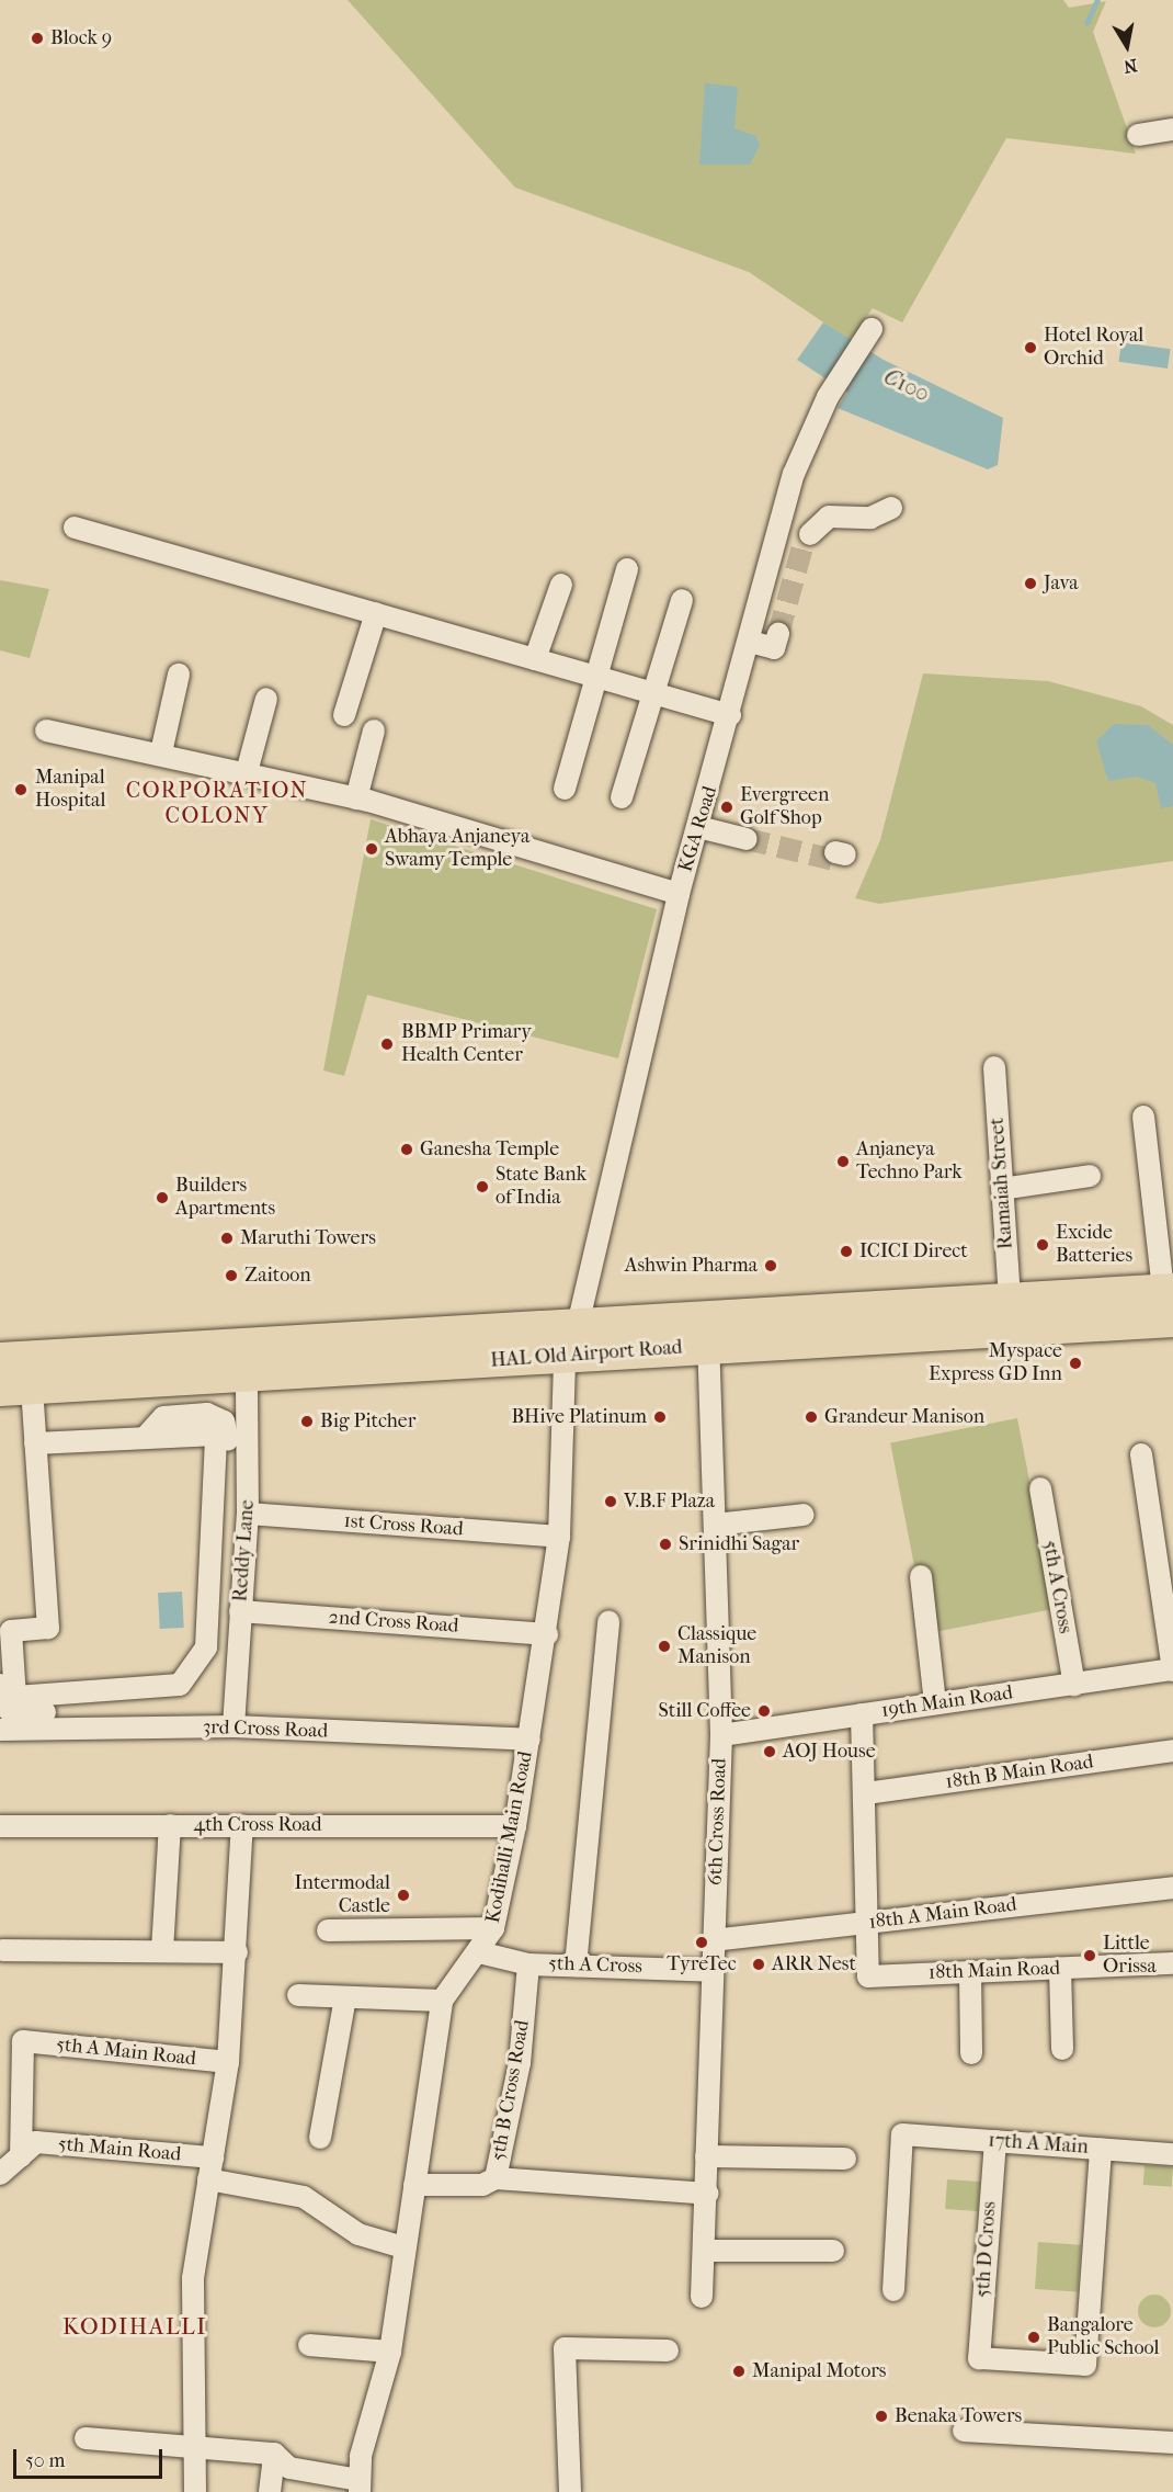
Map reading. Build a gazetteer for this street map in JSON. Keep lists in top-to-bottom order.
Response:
{
  "streets": {
    "main road": ["HAL Old Airport Road"],
    "street": [
      "KGA Road",
      "Ramaiah Street",
      "1st Cross Road",
      "Reddy Lane",
      "5th A Cross",
      "2nd Cross Road",
      "19th Main Road",
      "3rd Cross Road",
      "18th B Main Road",
      "6th Cross Road",
      "4th Cross Road",
      "Kodihalli Main Road",
      "18th A Main Road",
      "18th Main Road",
      "5th A Main Road",
      "5th B Cross Road",
      "17th A Main",
      "5th Main Road",
      "5th D Cross"
    ]
  },
  "crossings": [
    ["KGA Road", "HAL Old Airport Road"],
    ["Ramaiah Street", "HAL Old Airport Road"],
    ["HAL Old Airport Road", "Reddy Lane"],
    ["HAL Old Airport Road", "6th Cross Road"],
    ["HAL Old Airport Road", "Kodihalli Main Road"],
    ["1st Cross Road", "Reddy Lane"],
    ["1st Cross Road", "Kodihalli Main Road"],
    ["Reddy Lane", "2nd Cross Road"],
    ["Reddy Lane", "3rd Cross Road"],
    ["5th A Cross", "19th Main Road"],
    ["5th A Cross", "6th Cross Road"],
    ["5th A Cross", "Kodihalli Main Road"],
    ["5th A Cross", "5th B Cross Road"],
    ["2nd Cross Road", "Kodihalli Main Road"],
    ["19th Main Road", "6th Cross Road"],
    ["3rd Cross Road", "Kodihalli Main Road"],
    ["6th Cross Road", "18th A Main Road"],
    ["4th Cross Road", "Kodihalli Main Road"],
    ["18th A Main Road", "18th Main Road"],
    ["5th A Main Road", "5th Main Road"],
    ["17th A Main", "5th D Cross"]
  ],
  "districts": ["CORPORATION COLONY", "KODIHALLI"],
  "water": ["C100"],
  "places": [
    "Block 9",
    "Hotel Royal Orchid",
    "Java",
    "Manipal Hospital",
    "Evergreen Golf Shop",
    "Abhaya Anjaneya Swamy Temple",
    "BBMP Primary Health Center",
    "Ganesha Temple",
    "Anjaneya Techno Park",
    "State Bank of India",
    "Builders Apartments",
    "Maruthi Towers",
    "Excide Batteries",
    "ICICI Direct",
    "Ashwin Pharma",
    "Zaitoon",
    "Myspace Express GD Inn",
    "BHive Platinum",
    "Grandeur Manison",
    "Big Pitcher",
    "V.B.F Plaza",
    "Srinidhi Sagar",
    "Classique Manison",
    "Still Coffee",
    "AOJ House",
    "Intermodal Castle",
    "TyreTec",
    "Little Orissa",
    "ARR Nest",
    "Bangalore Public School",
    "Manipal Motors",
    "Benaka Towers"
  ],
  "scale_bar": "50 m",
  "north": "bottom"
}
